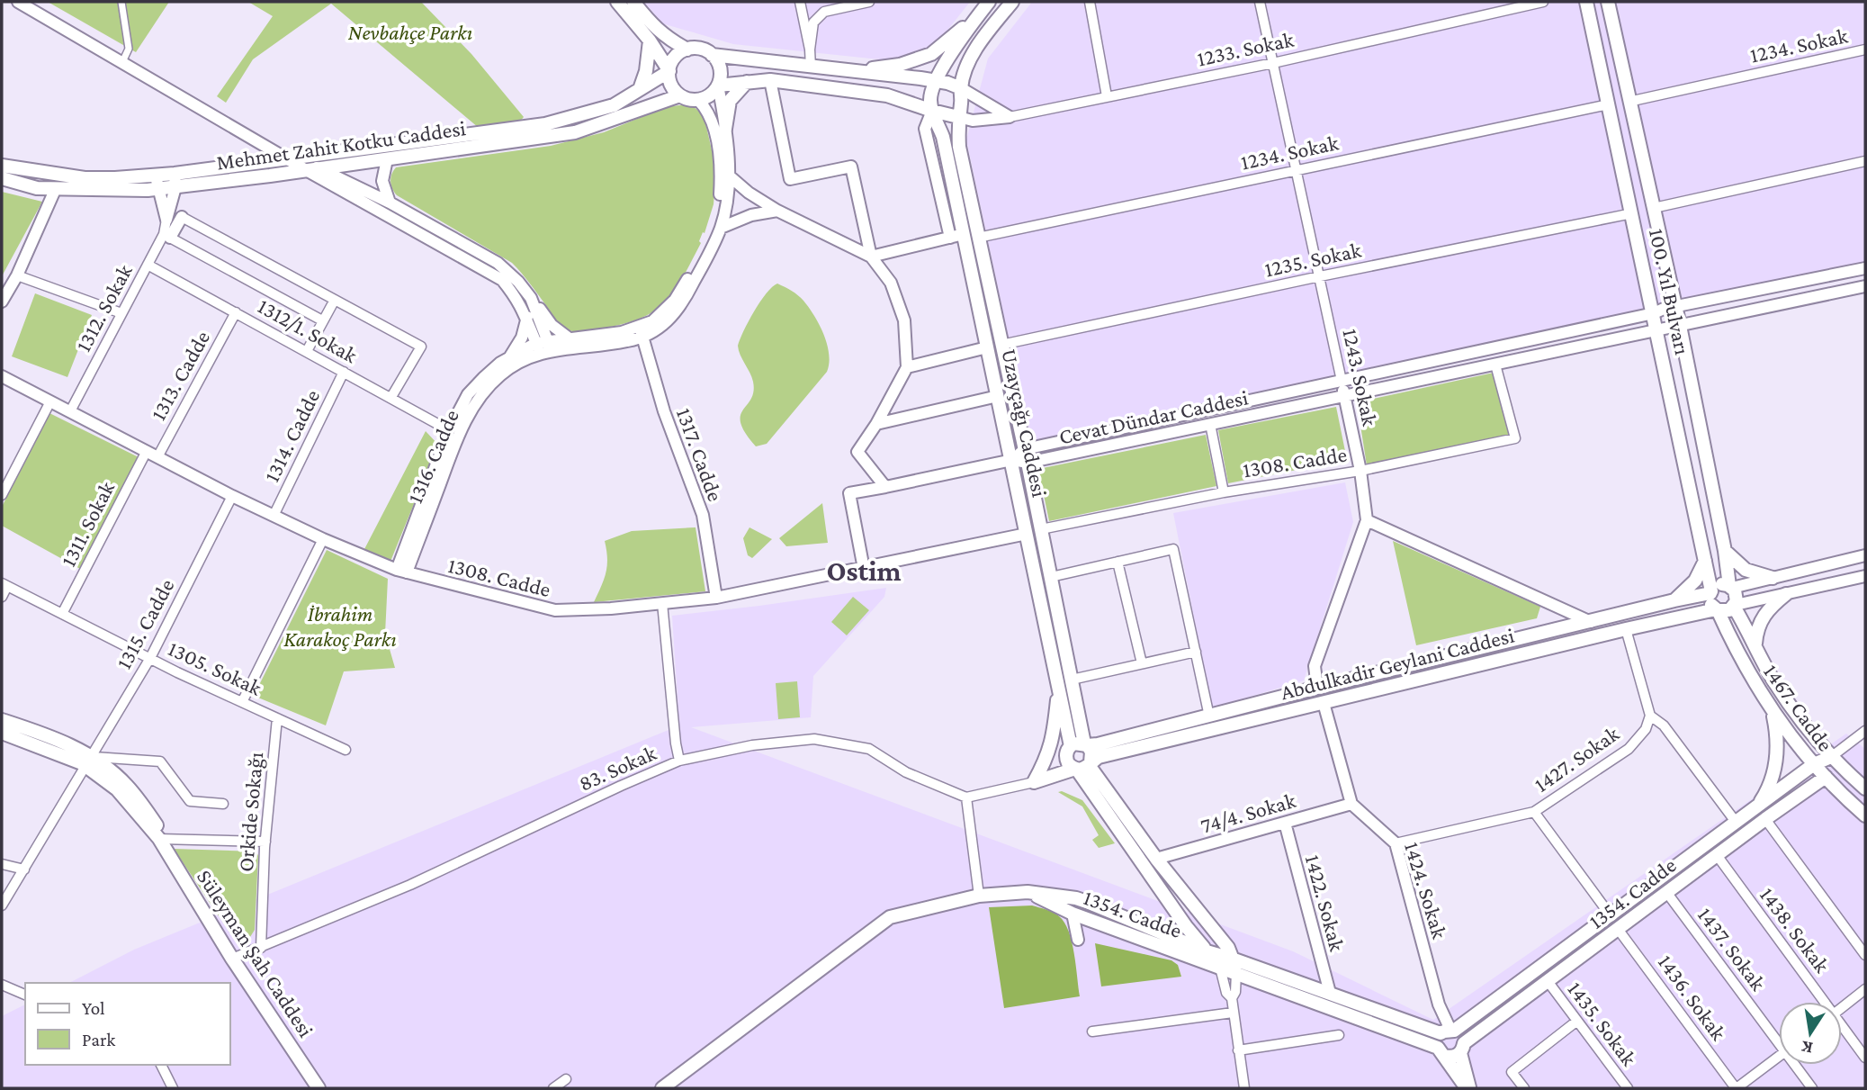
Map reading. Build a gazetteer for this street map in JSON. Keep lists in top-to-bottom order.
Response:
{
  "streets": {
    "main road": [
      "Mehmet Zahit Kotku Caddesi",
      "100. Yıl Bulvarı",
      "Uzayçağı Caddesi",
      "Abdulkadir Geylani Caddesi",
      "1467. Cadde",
      "1354. Cadde",
      "Süleyman Şah Caddesi"
    ],
    "street": [
      "1234. Sokak",
      "1233. Sokak",
      "1235. Sokak",
      "1312. Sokak",
      "1312/1. Sokak",
      "1313. Cadde",
      "1243. Sokak",
      "Cevat Dündar Caddesi",
      "1314. Cadde",
      "1317. Cadde",
      "1316. Cadde",
      "1308. Cadde",
      "1311. Sokak",
      "1315. Cadde",
      "1305. Sokak",
      "1427. Sokak",
      "83. Sokak",
      "Orkide Sokağı",
      "74/4. Sokak",
      "1424. Sokak",
      "1422. Sokak",
      "1438. Sokak",
      "1437. Sokak",
      "1436. Sokak",
      "1435. Sokak"
    ]
  },
  "crossings": [
    ["1234. Sokak", "100. Yıl Bulvarı"],
    ["1234. Sokak", "1243. Sokak"],
    ["1234. Sokak", "Uzayçağı Caddesi"],
    ["1233. Sokak", "1243. Sokak"],
    ["Mehmet Zahit Kotku Caddesi", "1316. Cadde"],
    ["1235. Sokak", "100. Yıl Bulvarı"],
    ["1235. Sokak", "1243. Sokak"],
    ["1235. Sokak", "Uzayçağı Caddesi"],
    ["100. Yıl Bulvarı", "Cevat Dündar Caddesi"],
    ["100. Yıl Bulvarı", "Abdulkadir Geylani Caddesi"],
    ["100. Yıl Bulvarı", "1467. Cadde"],
    ["1312. Sokak", "1312/1. Sokak"],
    ["1312. Sokak", "1308. Cadde"],
    ["1312/1. Sokak", "1313. Cadde"],
    ["1312/1. Sokak", "1314. Cadde"],
    ["1312/1. Sokak", "1316. Cadde"],
    ["1313. Cadde", "1308. Cadde"],
    ["1313. Cadde", "1311. Sokak"],
    ["1243. Sokak", "Cevat Dündar Caddesi"],
    ["1243. Sokak", "1308. Cadde"],
    ["Cevat Dündar Caddesi", "Uzayçağı Caddesi"],
    ["Cevat Dündar Caddesi", "1308. Cadde"],
    ["Uzayçağı Caddesi", "1308. Cadde"],
    ["Uzayçağı Caddesi", "Abdulkadir Geylani Caddesi"],
    ["1314. Cadde", "1308. Cadde"],
    ["1317. Cadde", "1316. Cadde"],
    ["1317. Cadde", "1308. Cadde"],
    ["1316. Cadde", "1308. Cadde"],
    ["1308. Cadde", "1311. Sokak"],
    ["1308. Cadde", "1315. Cadde"],
    ["1311. Sokak", "1305. Sokak"],
    ["1315. Cadde", "1305. Sokak"],
    ["1315. Cadde", "Süleyman Şah Caddesi"],
    ["Abdulkadir Geylani Caddesi", "1467. Cadde"],
    ["1305. Sokak", "Orkide Sokağı"],
    ["1467. Cadde", "1354. Cadde"],
    ["83. Sokak", "Orkide Sokağı"],
    ["83. Sokak", "Süleyman Şah Caddesi"],
    ["74/4. Sokak", "1424. Sokak"],
    ["74/4. Sokak", "1422. Sokak"],
    ["1424. Sokak", "1354. Cadde"],
    ["1354. Cadde", "1422. Sokak"],
    ["1354. Cadde", "1438. Sokak"],
    ["1354. Cadde", "1437. Sokak"],
    ["1354. Cadde", "1436. Sokak"],
    ["1354. Cadde", "1435. Sokak"]
  ],
  "districts": ["Ostim"],
  "parks": ["Nevbahçe Parkı", "İbrahim Karakoç Parkı"],
  "legend": ["Yol", "Park"],
  "north": "bottom"
}
